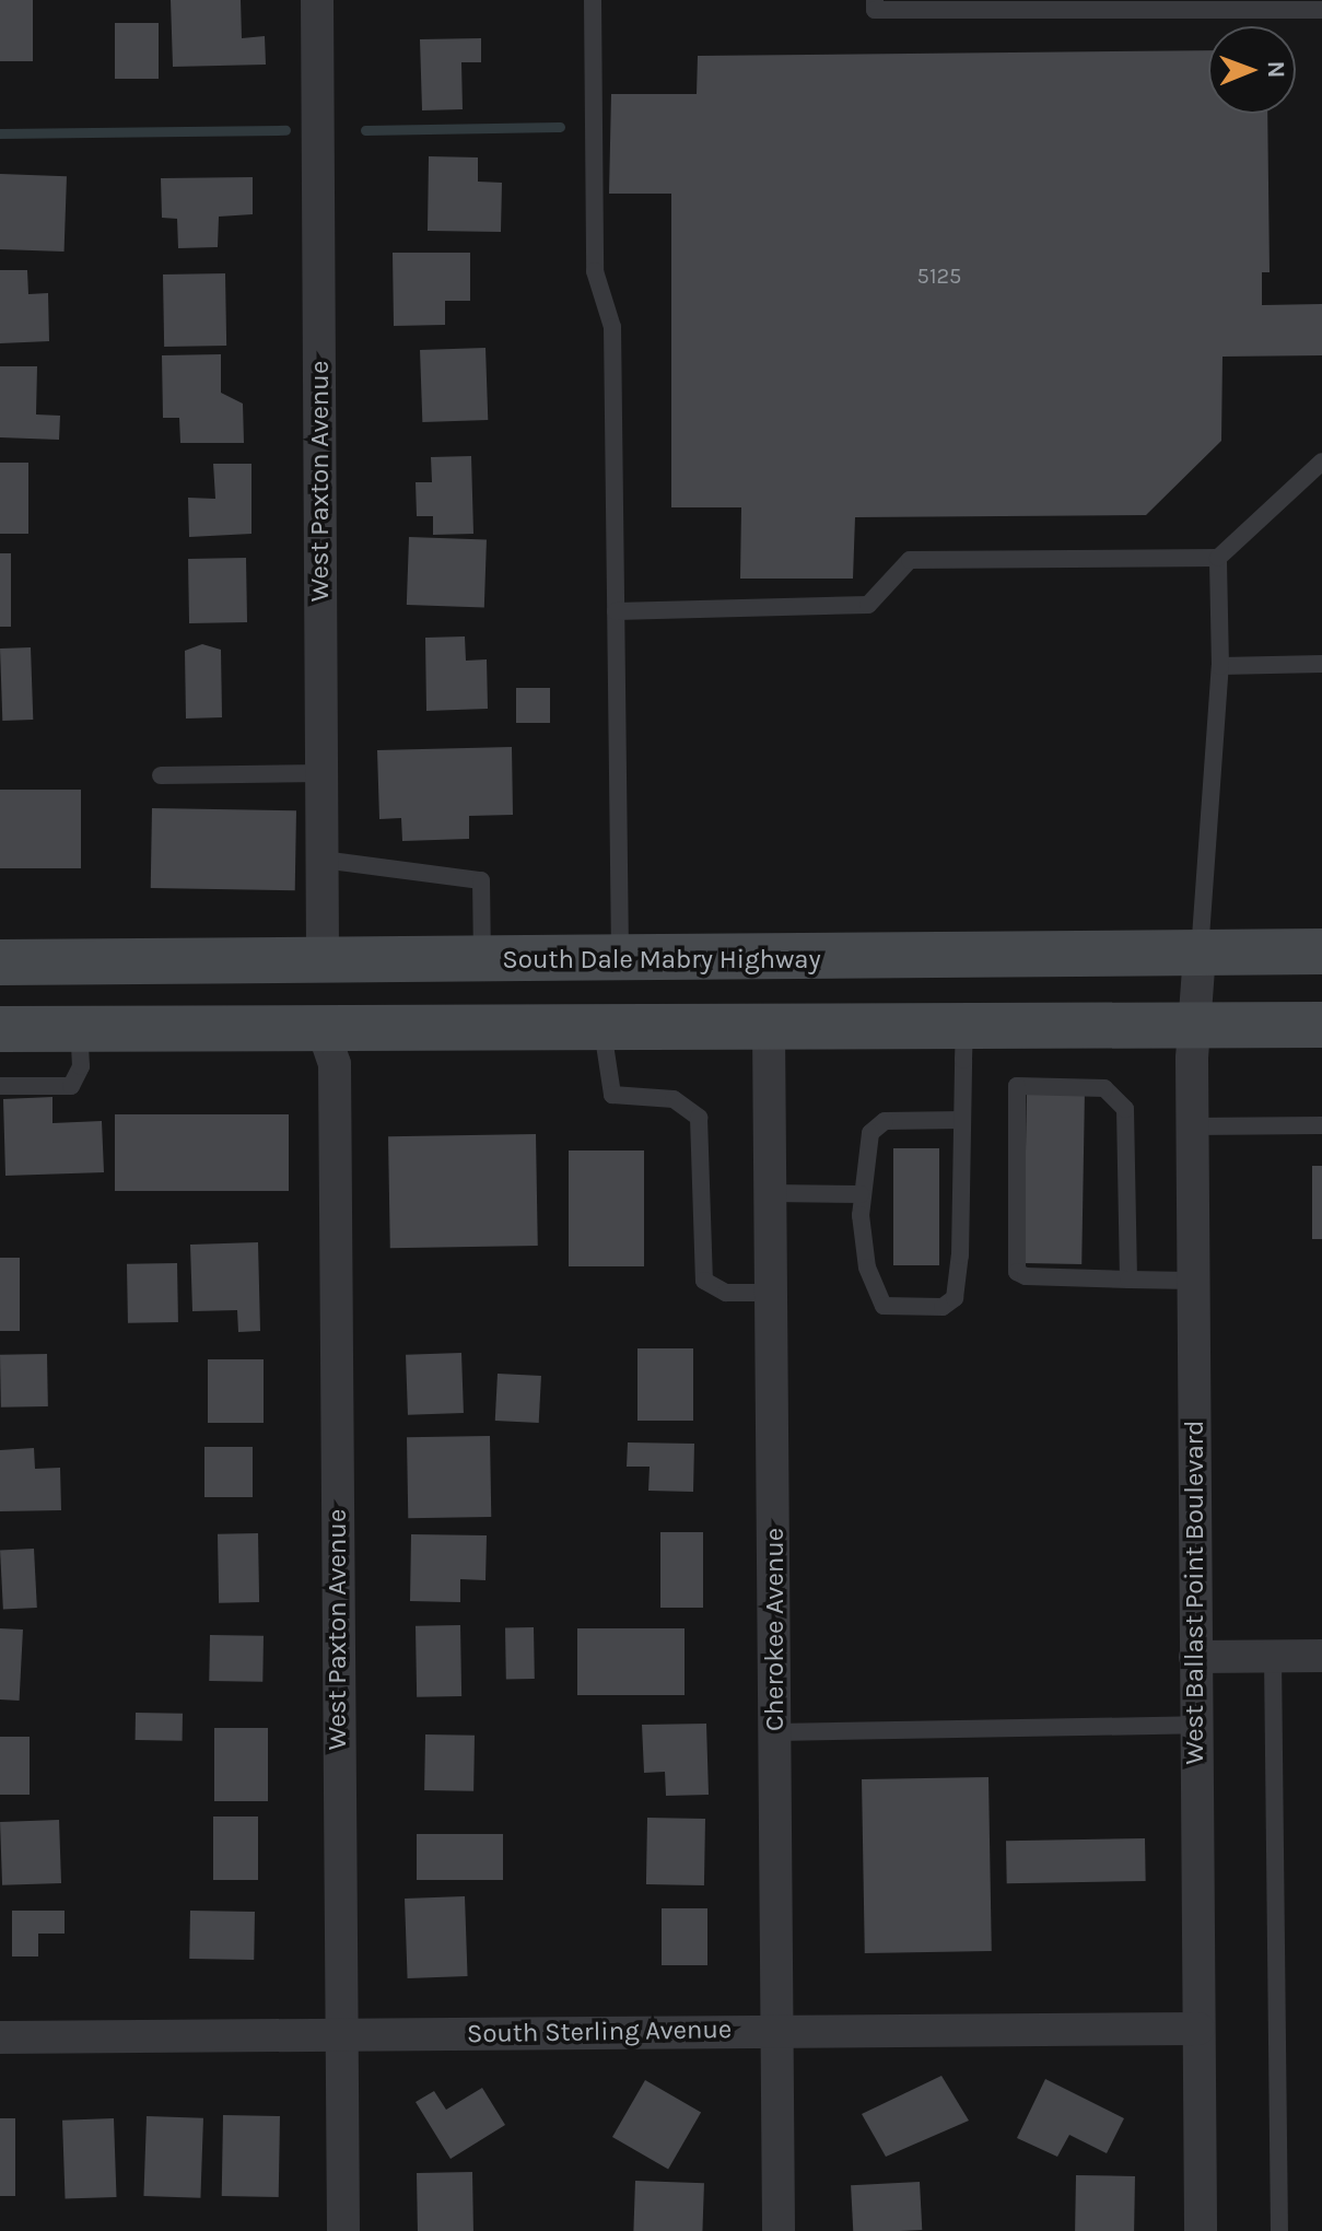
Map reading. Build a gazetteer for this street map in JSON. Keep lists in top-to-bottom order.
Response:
{
  "streets": {
    "main road": ["South Dale Mabry Highway"],
    "street": [
      "West Paxton Avenue",
      "West Ballast Point Boulevard",
      "Cherokee Avenue",
      "South Sterling Avenue"
    ]
  },
  "crossings": [
    ["West Paxton Avenue", "South Dale Mabry Highway"],
    ["West Paxton Avenue", "South Sterling Avenue"],
    ["South Dale Mabry Highway", "West Ballast Point Boulevard"],
    ["West Ballast Point Boulevard", "South Sterling Avenue"],
    ["Cherokee Avenue", "South Sterling Avenue"]
  ],
  "house_numbers": ["5125"],
  "north": "right"
}
